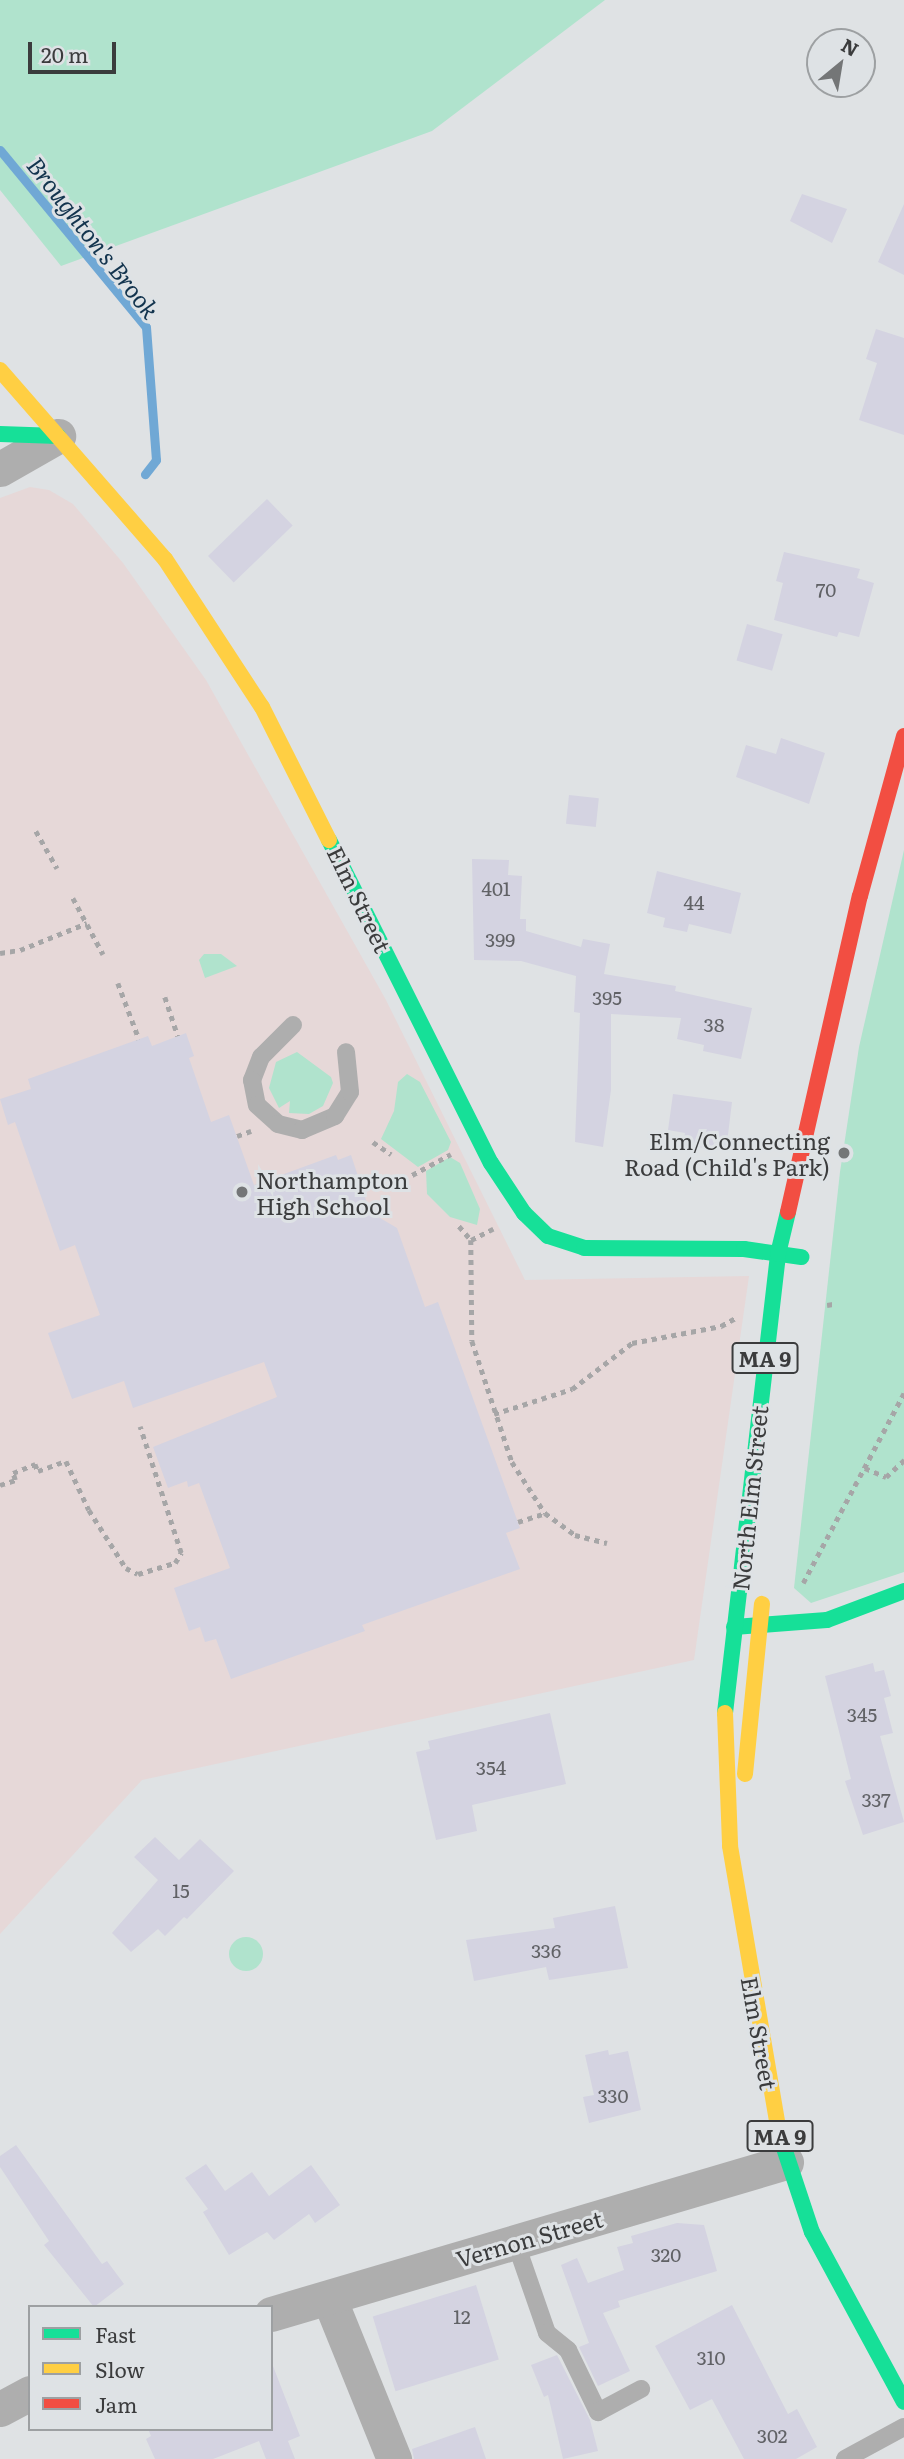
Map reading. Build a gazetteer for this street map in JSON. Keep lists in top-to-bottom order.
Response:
{
  "streets": {
    "main road": ["Elm Street", "MA 9", "North Elm Street"],
    "street": ["Vernon Street"]
  },
  "crossings": [
    ["Elm Street", "North Elm Street"],
    ["Elm Street", "Vernon Street"]
  ],
  "water": ["Broughton's Brook"],
  "places": ["Elm/Connecting Road (Child's Park)", "Northampton High School"],
  "house_numbers": [
    "70",
    "401",
    "44",
    "399",
    "395",
    "38",
    "345",
    "354",
    "337",
    "15",
    "336",
    "330",
    "320",
    "12",
    "310",
    "302"
  ],
  "legend": ["Fast", "Slow", "Jam"],
  "scale_bar": "20 m",
  "north": "top right"
}
